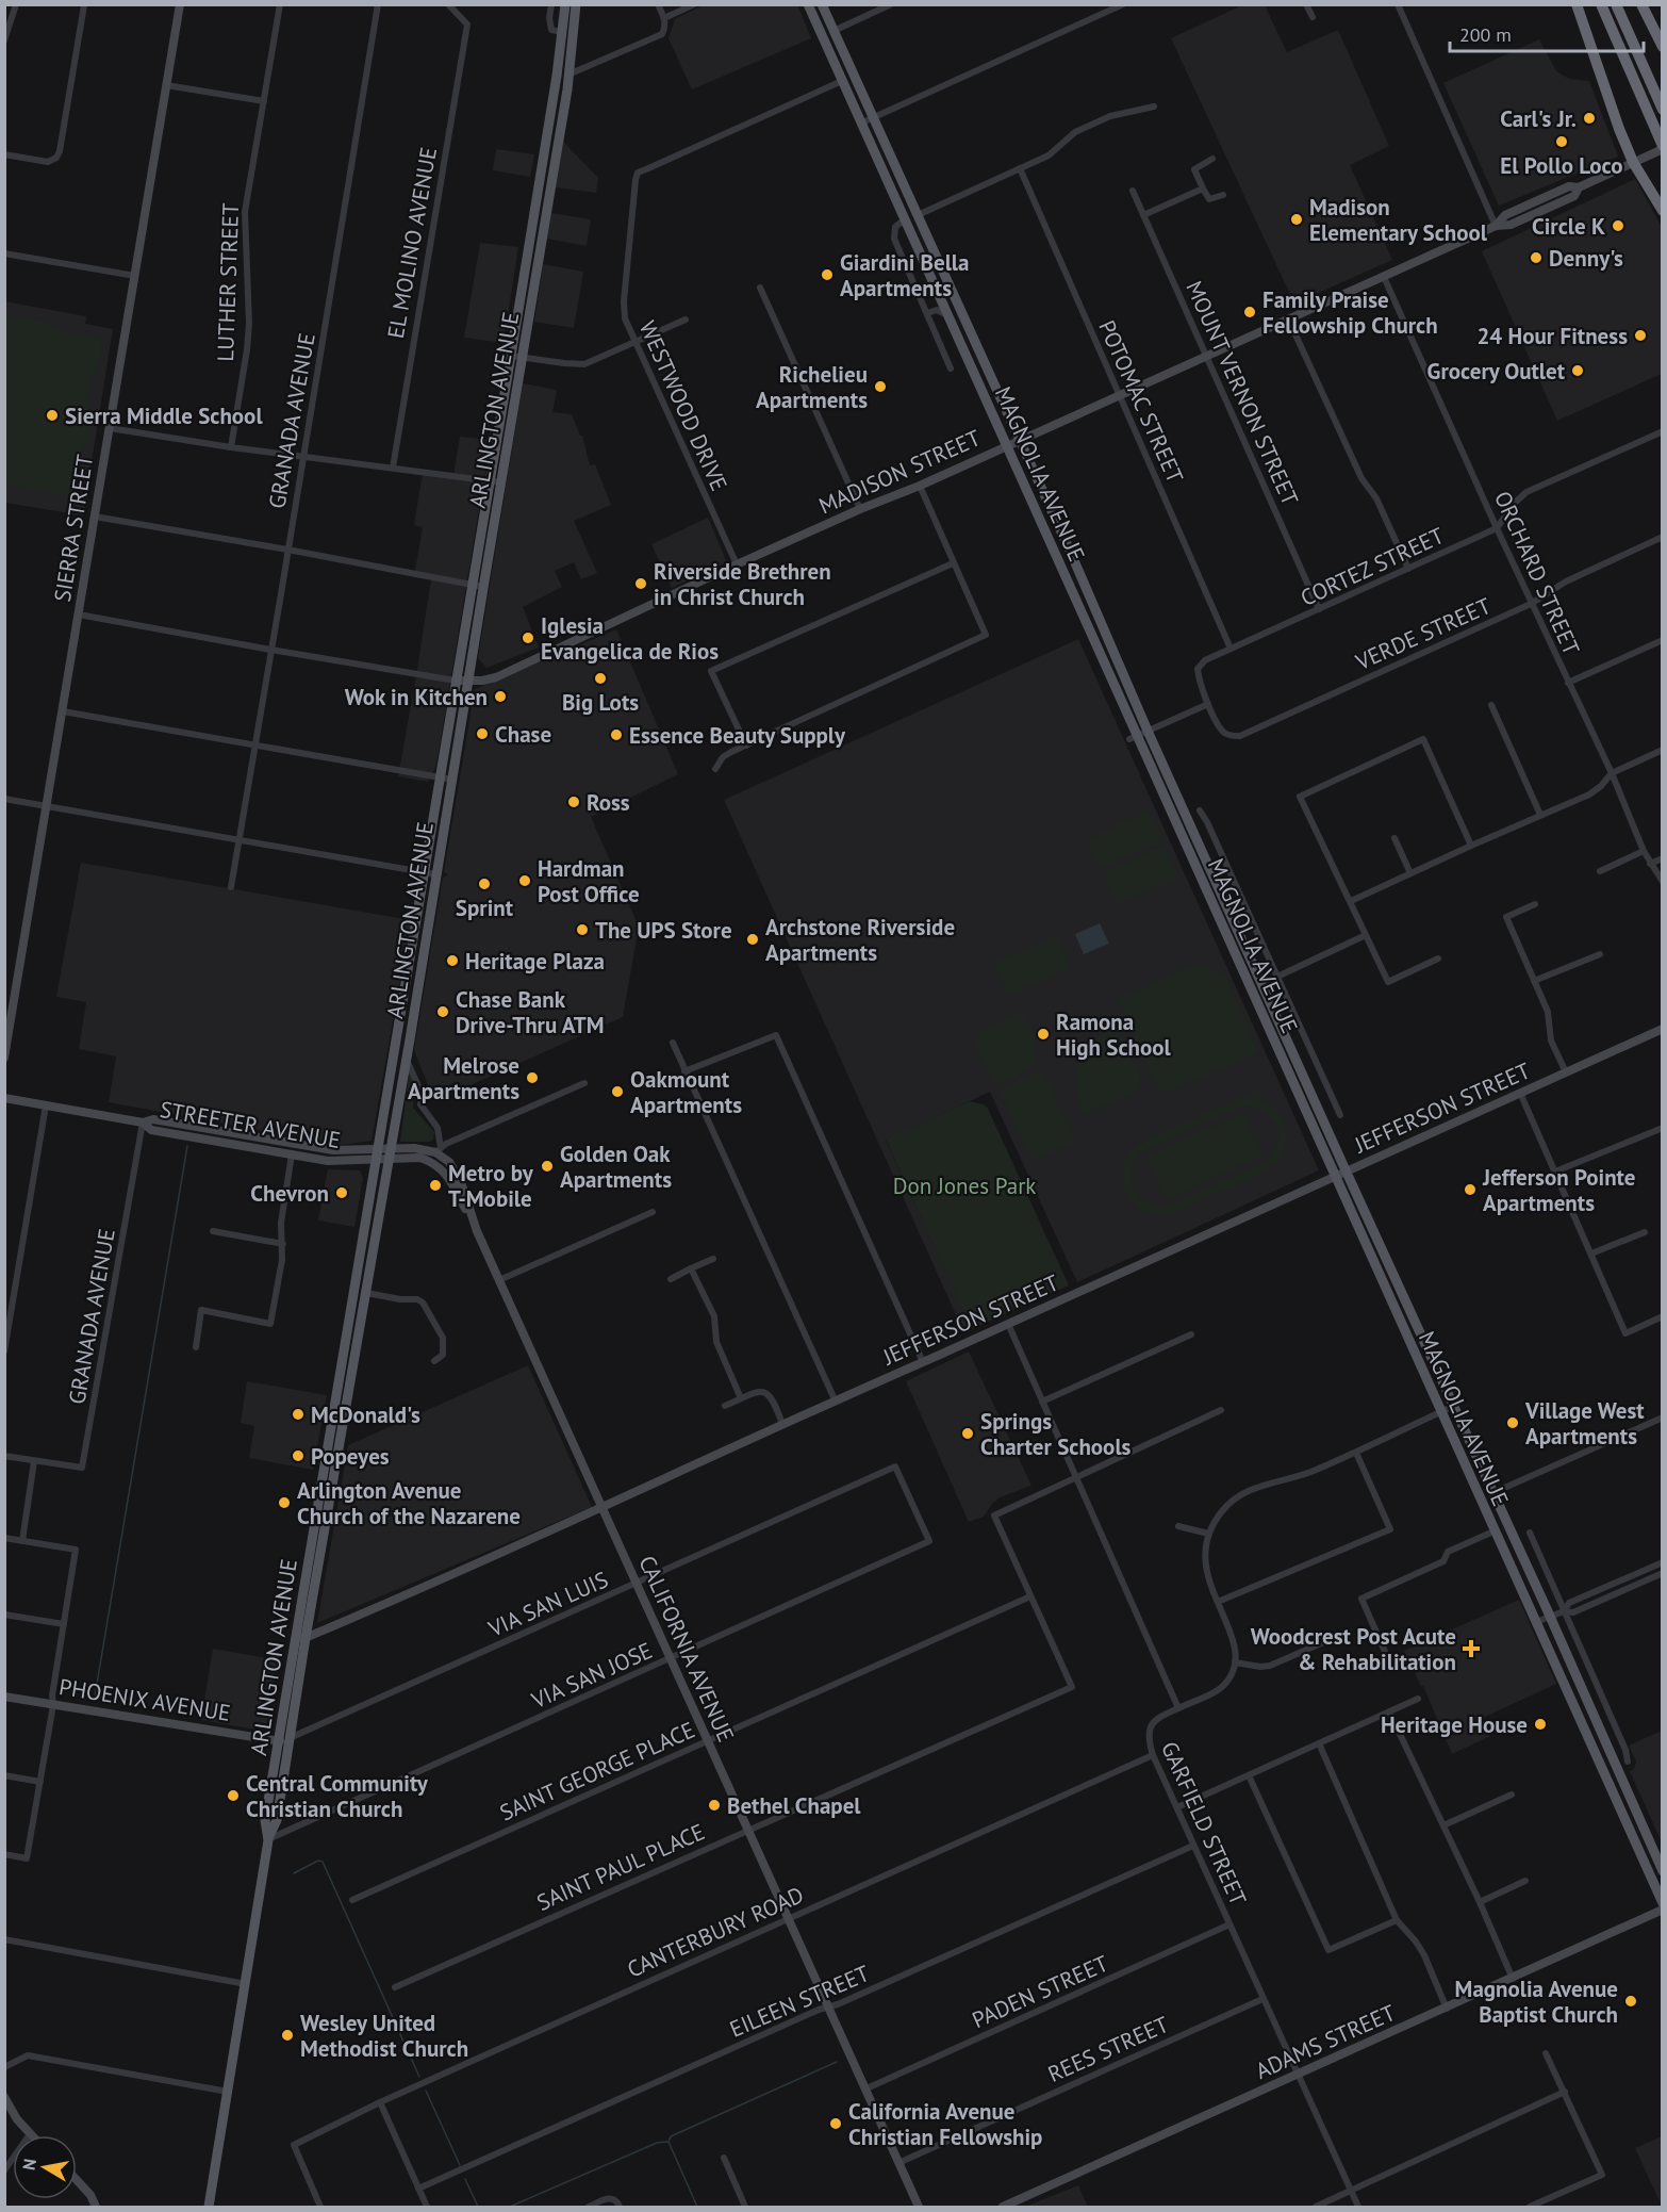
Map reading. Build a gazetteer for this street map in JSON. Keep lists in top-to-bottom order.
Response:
{
  "streets": {
    "main road": [
      "ARLINGTON AVENUE",
      "MADISON STREET",
      "MAGNOLIA AVENUE",
      "SIERRA STREET",
      "JEFFERSON STREET",
      "STREETER AVENUE",
      "CALIFORNIA AVENUE",
      "PHOENIX AVENUE",
      "ADAMS STREET"
    ],
    "street": [
      "EL MOLINO AVENUE",
      "LUTHER STREET",
      "MOUNT VERNON STREET",
      "POTOMAC STREET",
      "WESTWOOD DRIVE",
      "GRANADA AVENUE",
      "CORTEZ STREET",
      "ORCHARD STREET",
      "VERDE STREET",
      "VIA SAN LUIS",
      "VIA SAN JOSE",
      "SAINT GEORGE PLACE",
      "GARFIELD STREET",
      "SAINT PAUL PLACE",
      "CANTERBURY ROAD",
      "PADEN STREET",
      "EILEEN STREET",
      "REES STREET"
    ]
  },
  "crossings": [
    ["MOUNT VERNON STREET", "MADISON STREET"],
    ["MOUNT VERNON STREET", "CORTEZ STREET"],
    ["POTOMAC STREET", "MADISON STREET"],
    ["POTOMAC STREET", "CORTEZ STREET"],
    ["WESTWOOD DRIVE", "MADISON STREET"],
    ["WESTWOOD DRIVE", "MAGNOLIA AVENUE"],
    ["ARLINGTON AVENUE", "MADISON STREET"],
    ["ARLINGTON AVENUE", "JEFFERSON STREET"],
    ["ARLINGTON AVENUE", "STREETER AVENUE"],
    ["ARLINGTON AVENUE", "VIA SAN LUIS"],
    ["ARLINGTON AVENUE", "VIA SAN JOSE"],
    ["ARLINGTON AVENUE", "PHOENIX AVENUE"],
    ["GRANADA AVENUE", "STREETER AVENUE"],
    ["MADISON STREET", "MAGNOLIA AVENUE"],
    ["MADISON STREET", "ORCHARD STREET"],
    ["MAGNOLIA AVENUE", "JEFFERSON STREET"],
    ["CORTEZ STREET", "ORCHARD STREET"],
    ["CORTEZ STREET", "VERDE STREET"],
    ["ORCHARD STREET", "VERDE STREET"],
    ["JEFFERSON STREET", "CALIFORNIA AVENUE"],
    ["JEFFERSON STREET", "GARFIELD STREET"],
    ["VIA SAN LUIS", "CALIFORNIA AVENUE"],
    ["VIA SAN LUIS", "VIA SAN JOSE"],
    ["VIA SAN LUIS", "PHOENIX AVENUE"],
    ["CALIFORNIA AVENUE", "VIA SAN JOSE"],
    ["CALIFORNIA AVENUE", "SAINT GEORGE PLACE"],
    ["CALIFORNIA AVENUE", "SAINT PAUL PLACE"],
    ["CALIFORNIA AVENUE", "CANTERBURY ROAD"],
    ["CALIFORNIA AVENUE", "PADEN STREET"],
    ["CALIFORNIA AVENUE", "EILEEN STREET"],
    ["CALIFORNIA AVENUE", "REES STREET"],
    ["SAINT GEORGE PLACE", "SAINT PAUL PLACE"],
    ["GARFIELD STREET", "CANTERBURY ROAD"],
    ["GARFIELD STREET", "PADEN STREET"],
    ["GARFIELD STREET", "EILEEN STREET"],
    ["GARFIELD STREET", "ADAMS STREET"],
    ["GARFIELD STREET", "REES STREET"]
  ],
  "parks": ["Don Jones Park"],
  "places": {
    "other": [
      "Carl's Jr.",
      "El Pollo Loco",
      "Madison Elementary School",
      "Circle K",
      "Denny's",
      "Giardini Bella Apartments",
      "Family Praise Fellowship Church",
      "24 Hour Fitness",
      "Grocery Outlet",
      "Richelieu Apartments",
      "Sierra Middle School",
      "Riverside Brethren in Christ Church",
      "Iglesia Evangelica de Rios",
      "Big Lots",
      "Wok in Kitchen",
      "Chase",
      "Essence Beauty Supply",
      "Ross",
      "Hardman Post Office",
      "Sprint",
      "The UPS Store",
      "Archstone Riverside Apartments",
      "Heritage Plaza",
      "Chase Bank Drive-Thru ATM",
      "Ramona High School",
      "Melrose Apartments",
      "Oakmount Apartments",
      "Golden Oak Apartments",
      "Metro by T-Mobile",
      "Jefferson Pointe Apartments",
      "Chevron",
      "McDonald's",
      "Village West Apartments",
      "Springs Charter Schools",
      "Popeyes",
      "Arlington Avenue Church of the Nazarene",
      "Heritage House",
      "Central Community Christian Church",
      "Bethel Chapel",
      "Magnolia Avenue Baptist Church",
      "Wesley United Methodist Church",
      "California Avenue Christian Fellowship"
    ],
    "health": ["Woodcrest Post Acute & Rehabilitation"]
  },
  "scale_bar": "200 m",
  "north": "left"
}
